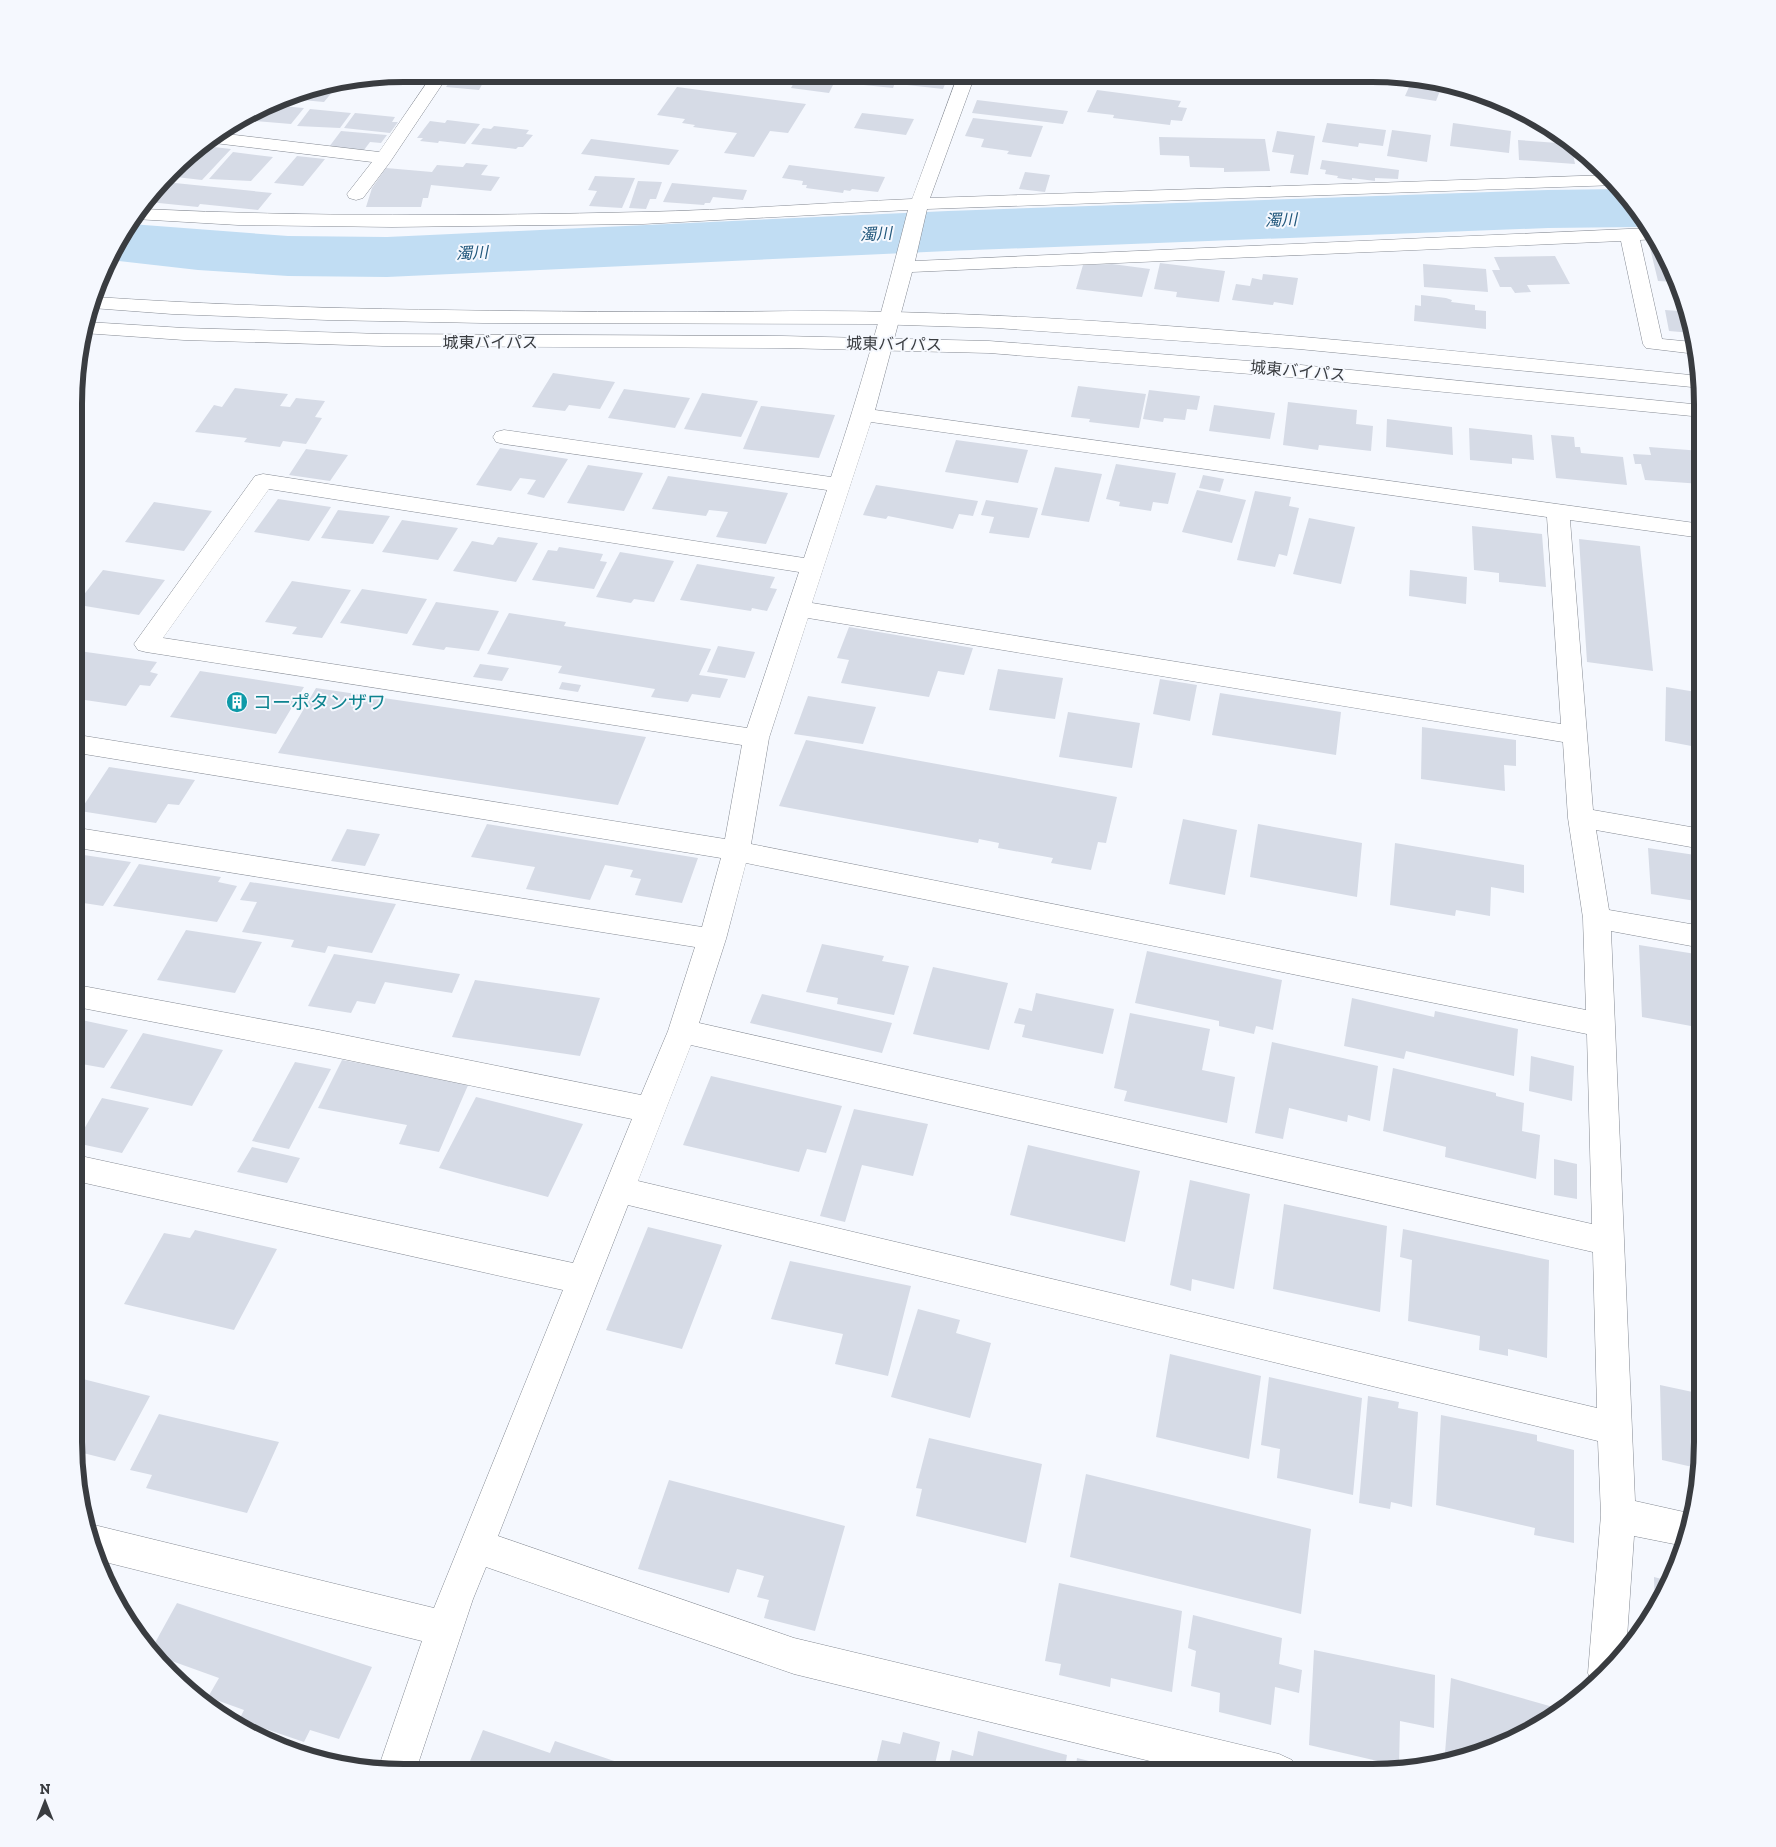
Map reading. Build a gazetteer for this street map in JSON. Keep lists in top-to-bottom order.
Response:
{
  "streets": {
    "main road": ["城東バイパス"]
  },
  "water": ["濁川"],
  "places": {
    "building": ["コーポタンザワ"]
  },
  "north": "top"
}
